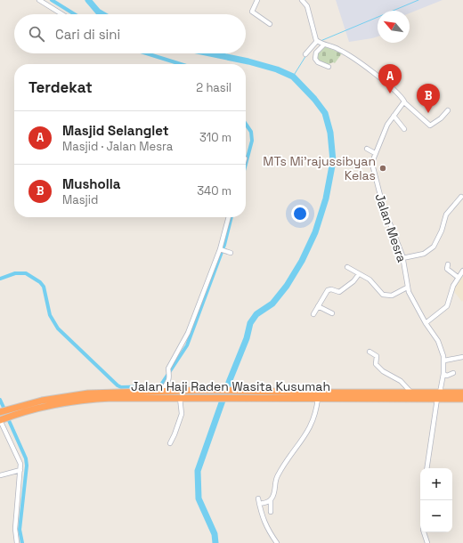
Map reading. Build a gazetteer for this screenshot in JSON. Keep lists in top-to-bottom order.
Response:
{
  "streets": {
    "highway": ["Jalan Haji Raden Wasita Kusumah"],
    "street": ["Jalan Mesra"]
  },
  "crossings": [
    ["Jalan Mesra", "Jalan Haji Raden Wasita Kusumah"]
  ],
  "places": ["MTs Mi'rajussibyan Kelas"],
  "north": "top left",
  "page": {
    "search": "Cari di sini",
    "pins": ["A", "B"],
    "heading": ["Terdekat", "2 hasil"],
    "list": [
      {
        "mark": "A",
        "name": "Masjid Selanglet",
        "note": "Masjid · Jalan Mesra",
        "value": "310 m"
      },
      {
        "mark": "B",
        "name": "Musholla",
        "note": "Masjid",
        "value": "340 m"
      }
    ],
    "map_buttons": ["+", "−"]
  }
}
